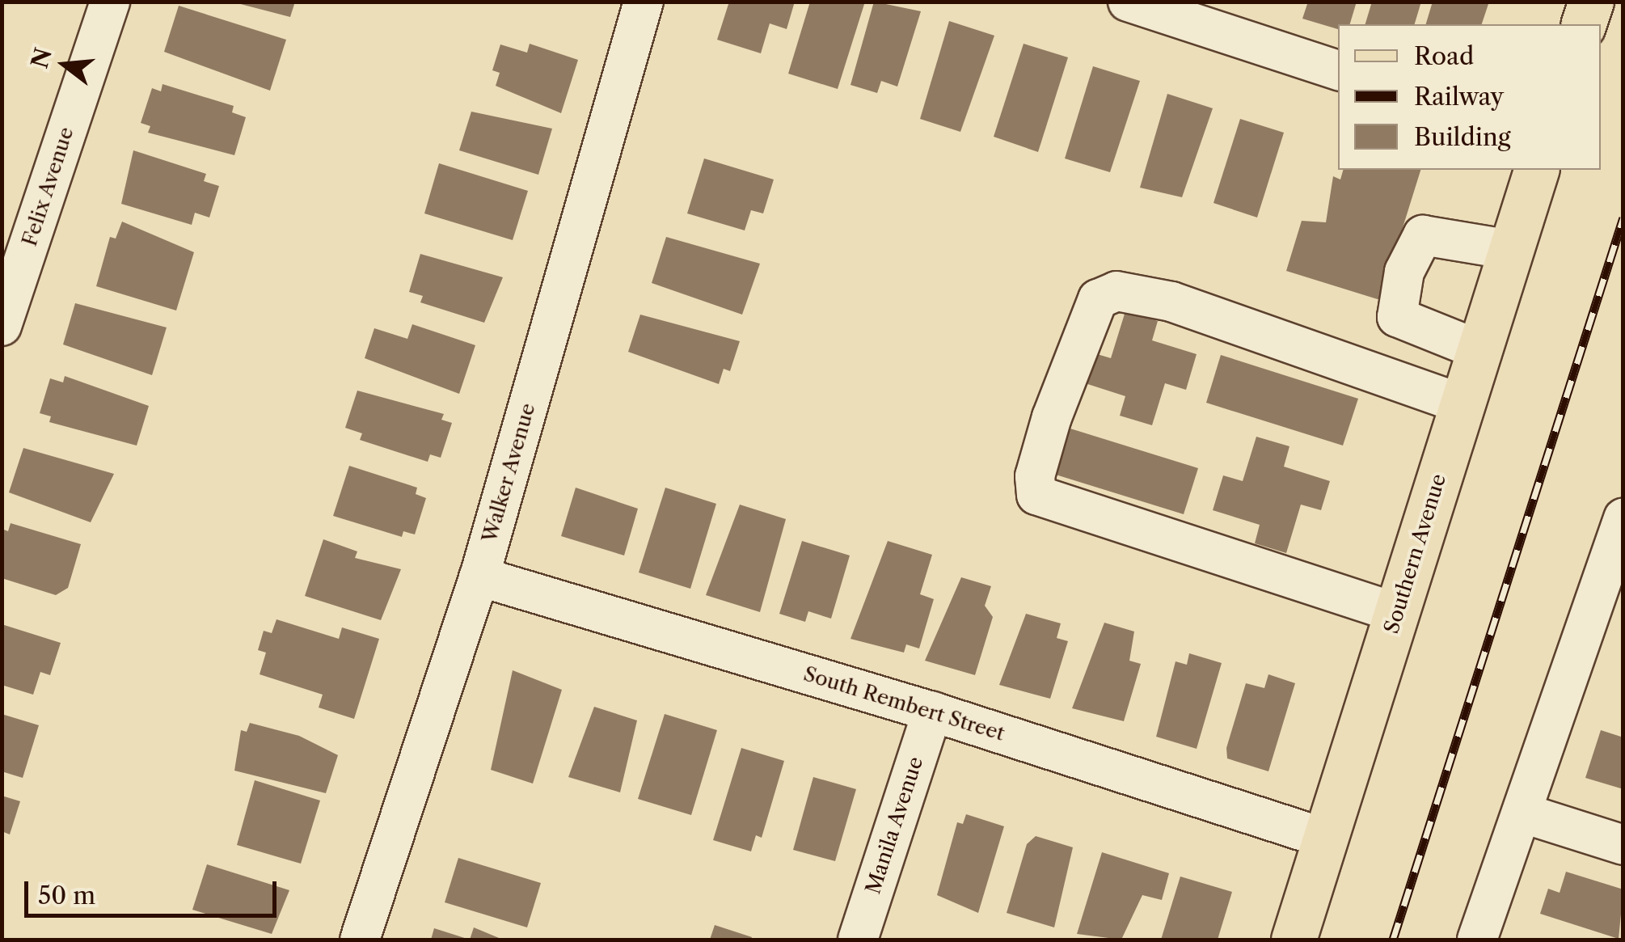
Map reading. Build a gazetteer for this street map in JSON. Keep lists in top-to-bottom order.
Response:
{
  "streets": {
    "main road": ["Southern Avenue"],
    "street": [
      "Felix Avenue",
      "Walker Avenue",
      "South Rembert Street",
      "Manila Avenue"
    ]
  },
  "crossings": [
    ["Walker Avenue", "South Rembert Street"],
    ["Southern Avenue", "South Rembert Street"],
    ["South Rembert Street", "Manila Avenue"]
  ],
  "legend": ["Road", "Railway", "Building"],
  "scale_bar": "50 m",
  "north": "left"
}
